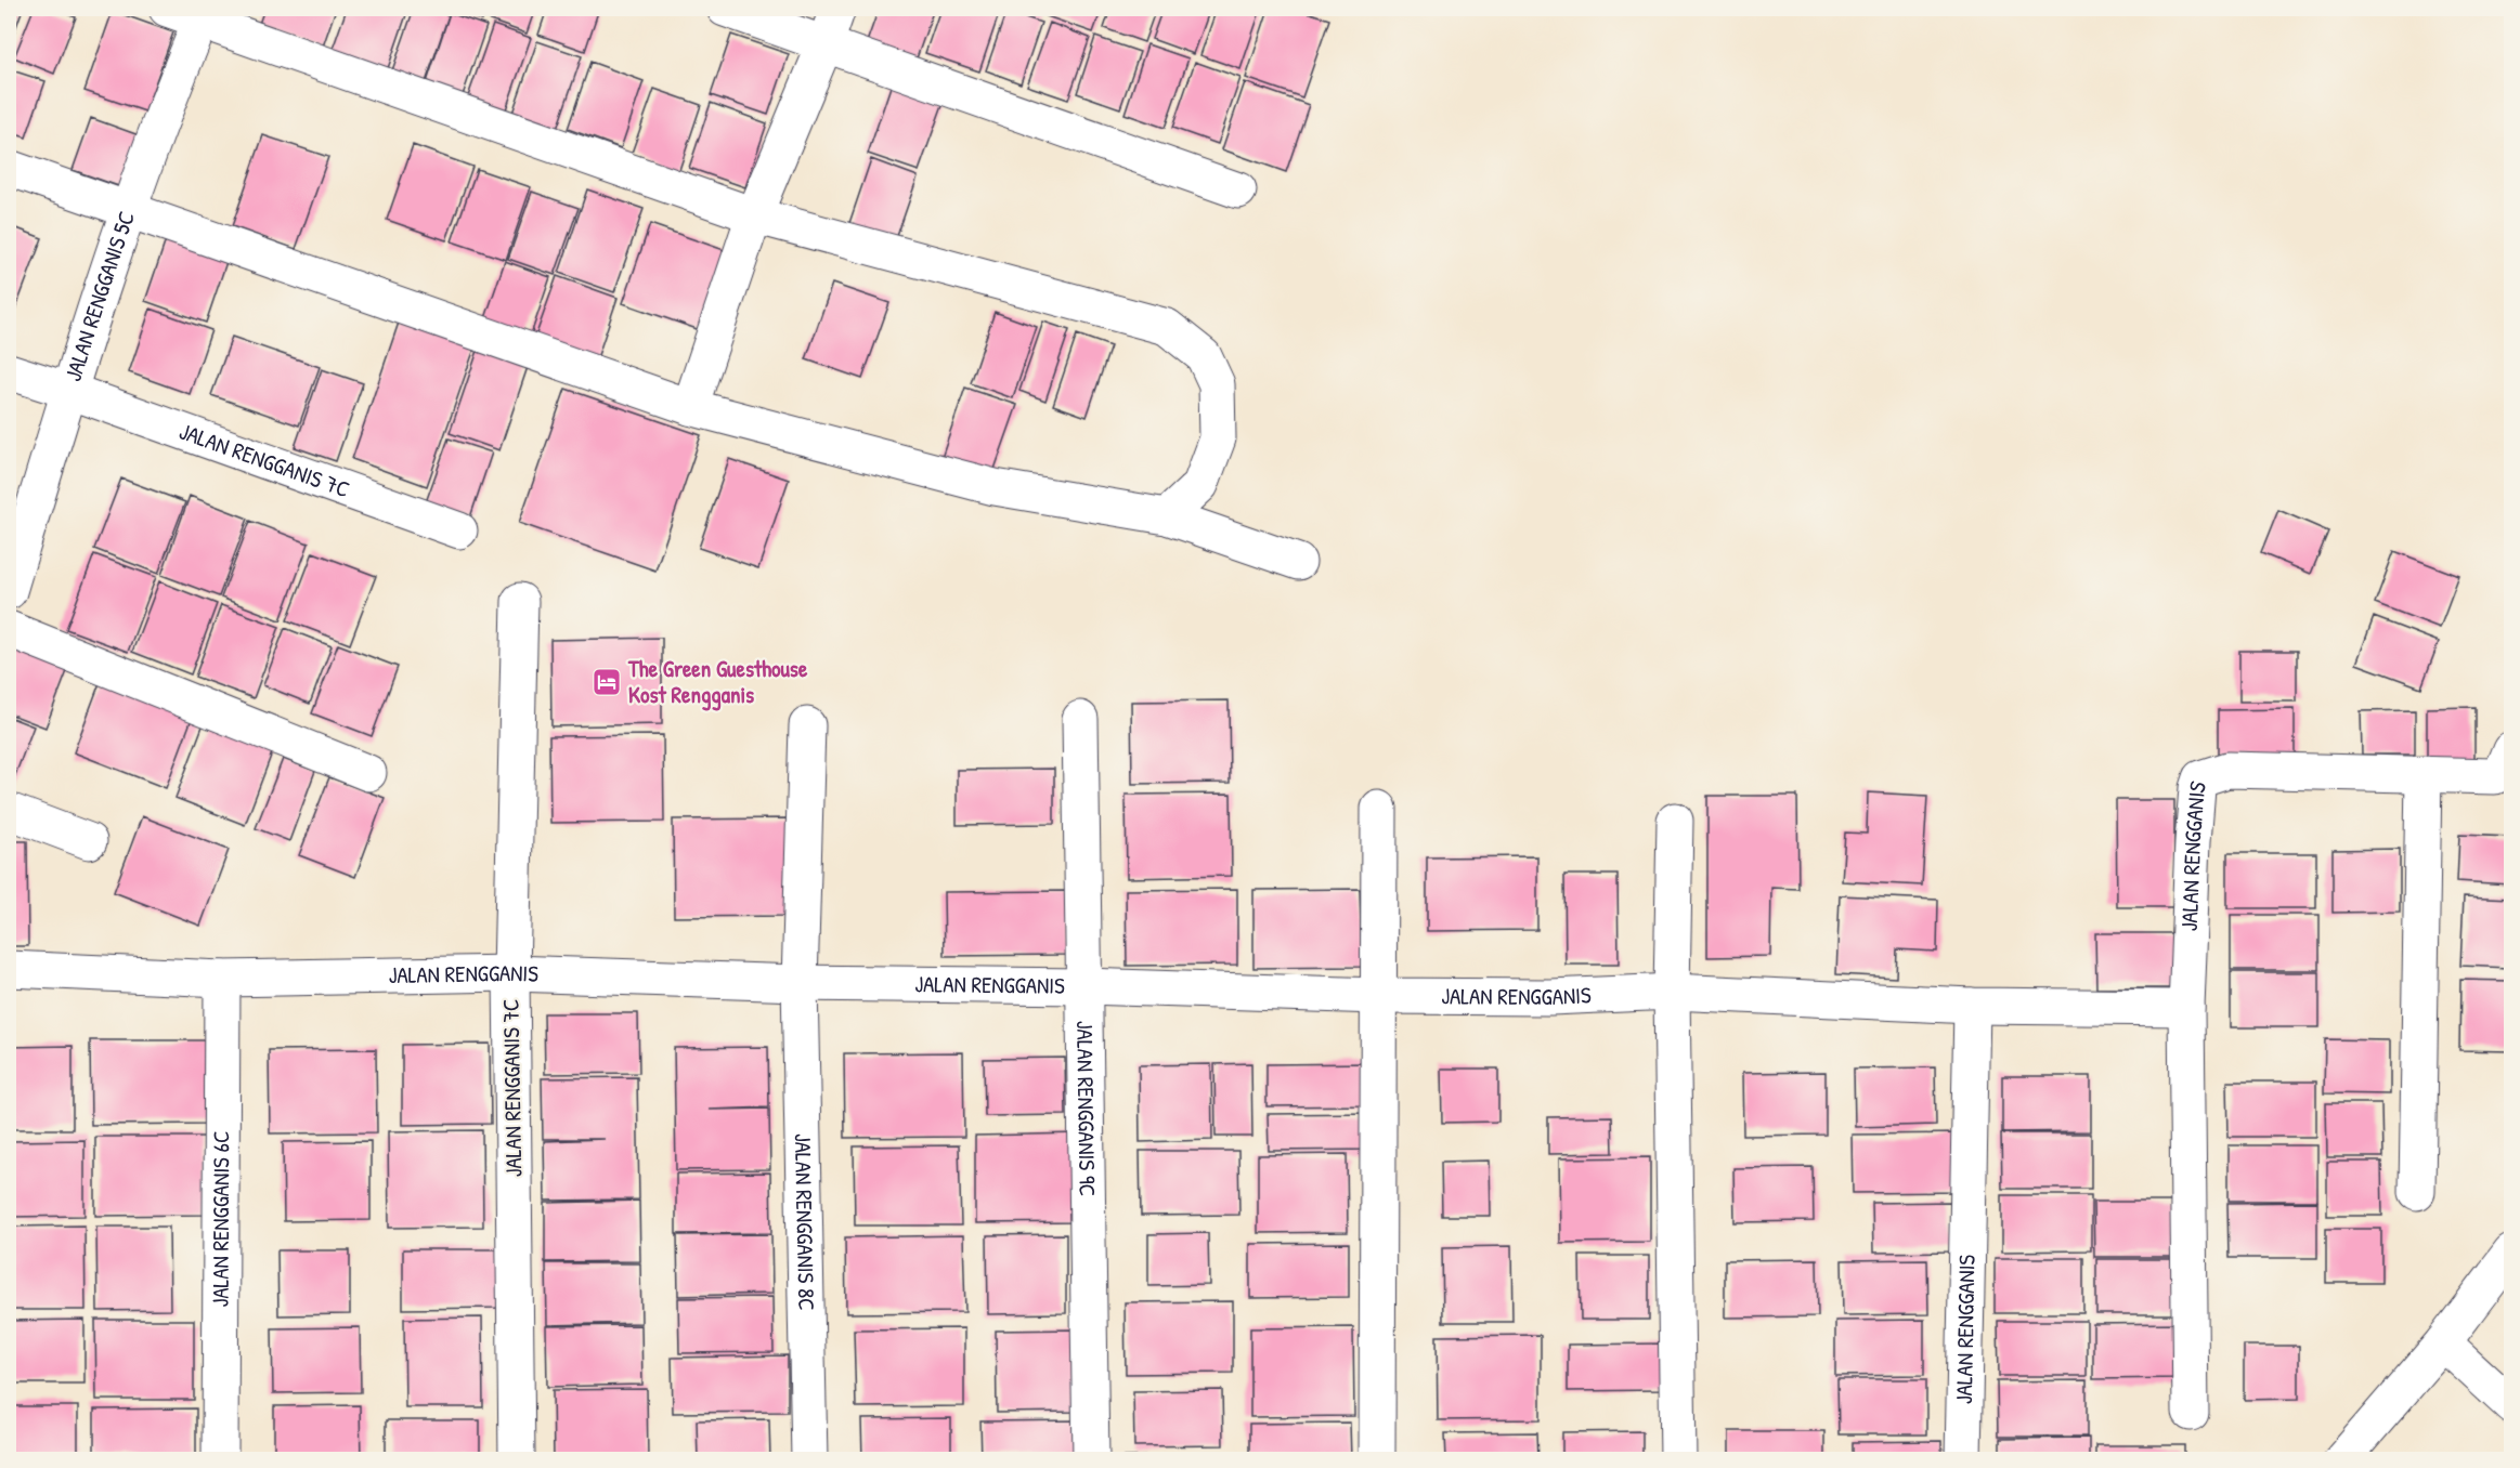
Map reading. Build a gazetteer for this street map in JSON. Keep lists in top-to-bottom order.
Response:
{
  "streets": {
    "street": [
      "JALAN RENGGANIS 5C",
      "JALAN RENGGANIS 7C",
      "JALAN RENGGANIS",
      "JALAN RENGGANIS 9C",
      "JALAN RENGGANIS 6C",
      "JALAN RENGGANIS 8C"
    ]
  },
  "crossings": [
    ["JALAN RENGGANIS 5C", "JALAN RENGGANIS 7C"],
    ["JALAN RENGGANIS 7C", "JALAN RENGGANIS"],
    ["JALAN RENGGANIS", "JALAN RENGGANIS 9C"],
    ["JALAN RENGGANIS", "JALAN RENGGANIS 6C"],
    ["JALAN RENGGANIS", "JALAN RENGGANIS 8C"]
  ],
  "places": {
    "hotel": ["The Green Guesthouse Kost Rengganis"]
  }
}
